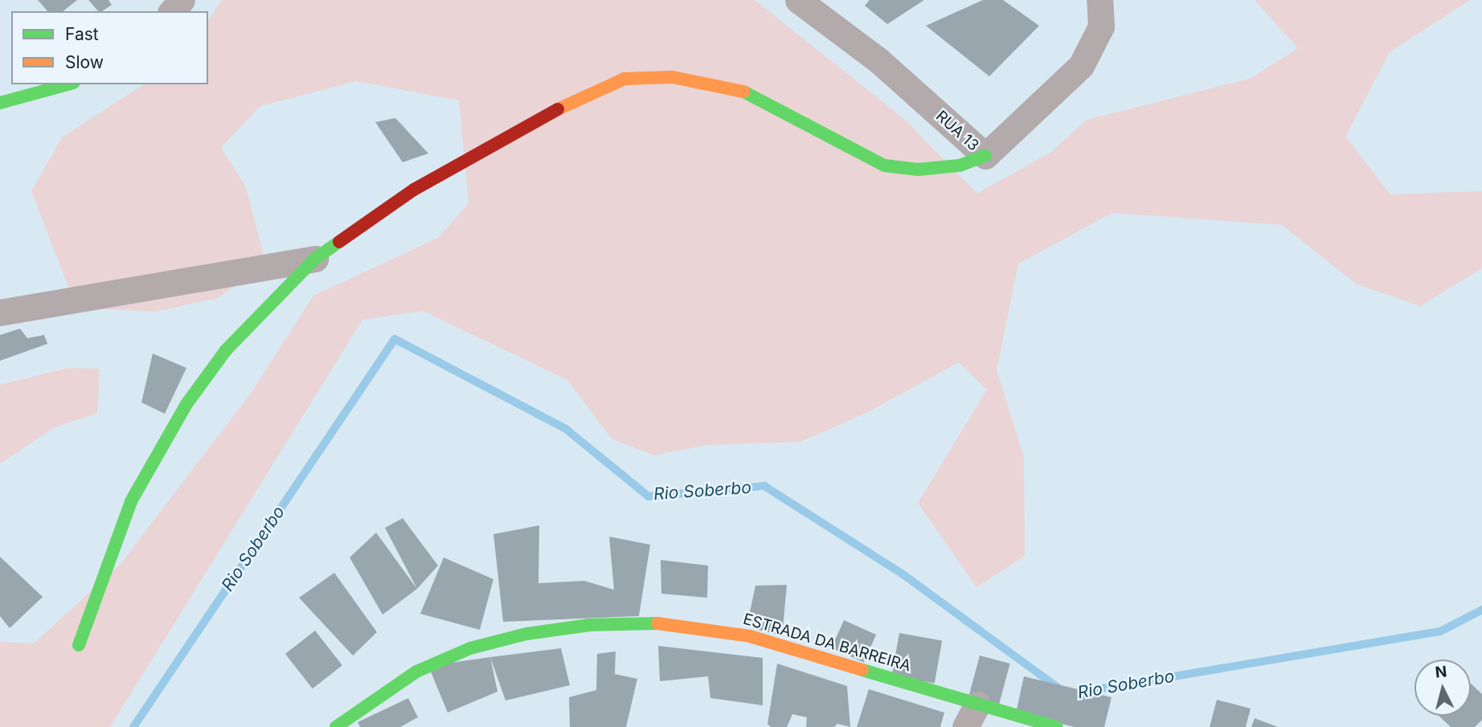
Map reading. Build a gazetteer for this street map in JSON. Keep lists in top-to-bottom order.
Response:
{
  "streets": {
    "street": ["RUA 13", "ESTRADA DA BARREIRA"]
  },
  "water": ["Rio Soberbo"],
  "legend": ["Fast", "Slow"],
  "north": "top"
}
